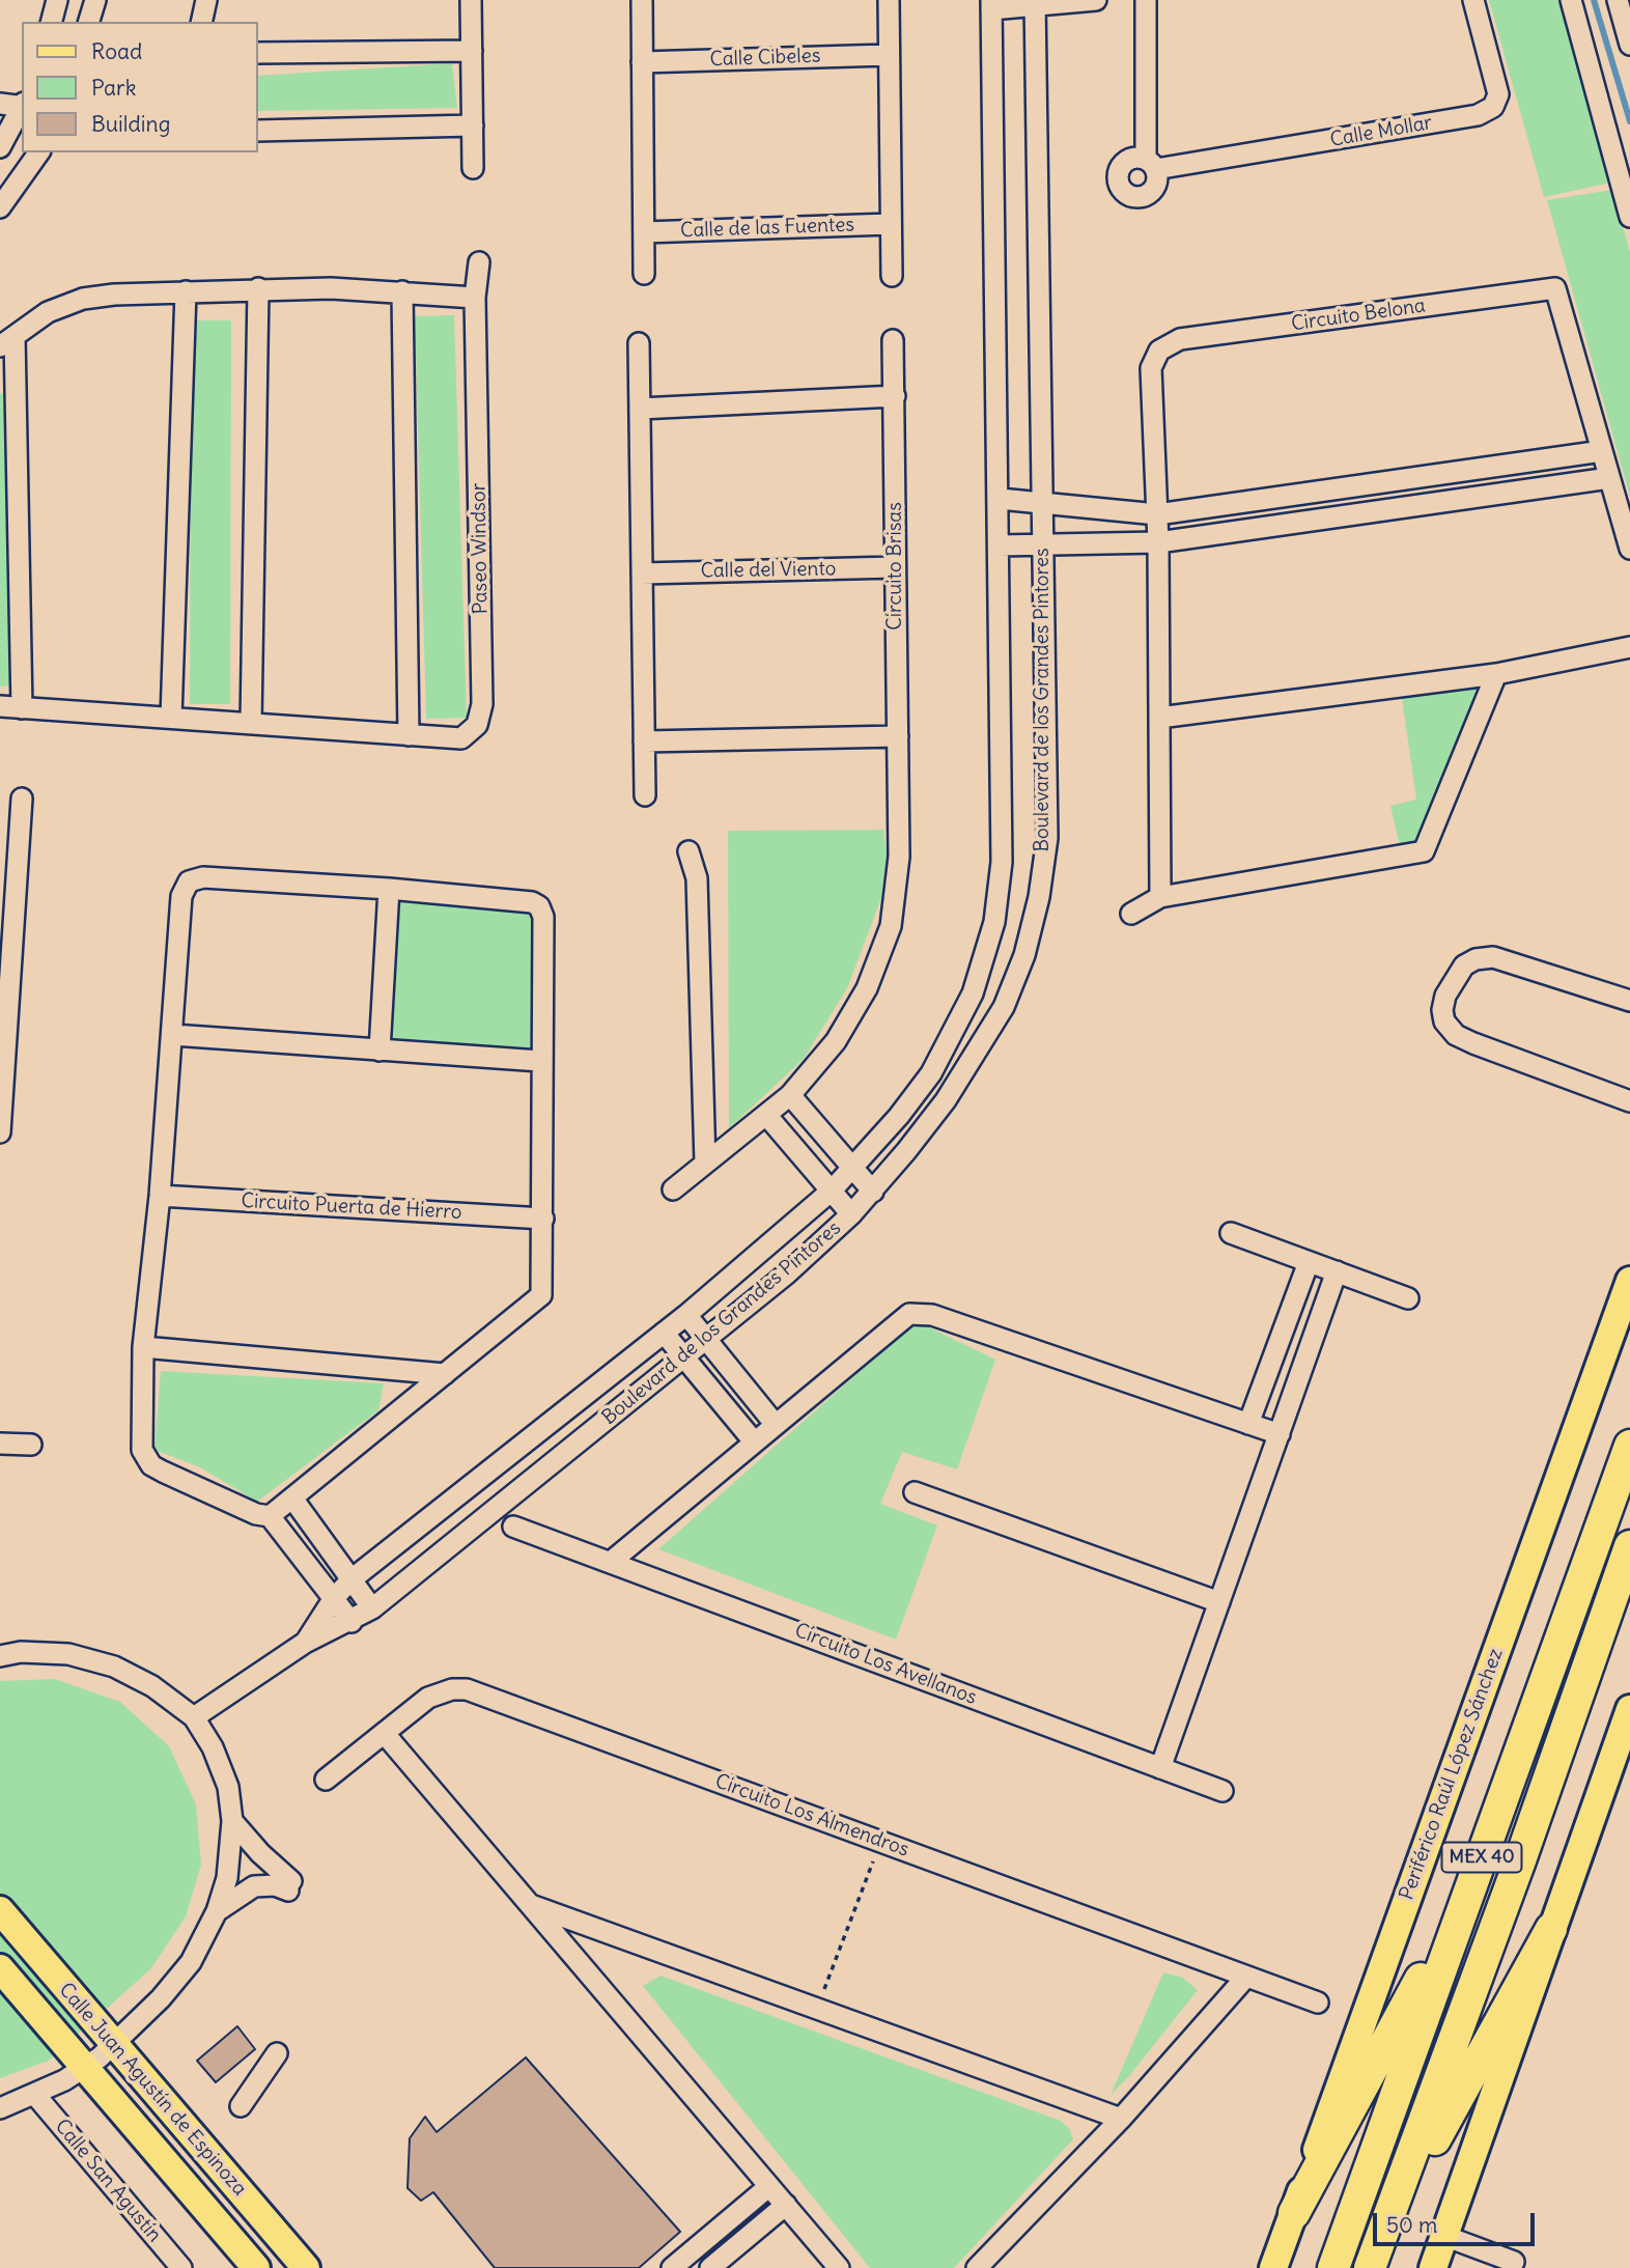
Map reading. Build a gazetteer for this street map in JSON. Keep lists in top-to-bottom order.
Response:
{
  "streets": {
    "highway": ["MEX 40"],
    "main road": ["Periférico Raúl López Sánchez", "Calle Juan Agustín de Espinoza"],
    "street": [
      "Calle Cibeles",
      "Calle Mollar",
      "Calle de las Fuentes",
      "Circuito Belona",
      "Paseo Windsor",
      "Circuito Brisas",
      "Calle del Viento",
      "Boulevard de los Grandes Pintores",
      "Circuito Puerta de Hierro",
      "Circuito Los Avellanos",
      "Circuito Los Almendros",
      "Calle San Agustín"
    ]
  },
  "crossings": [
    ["Circuito Brisas", "Calle del Viento"]
  ],
  "legend": ["Road", "Park", "Building"],
  "scale_bar": "50 m"
}
